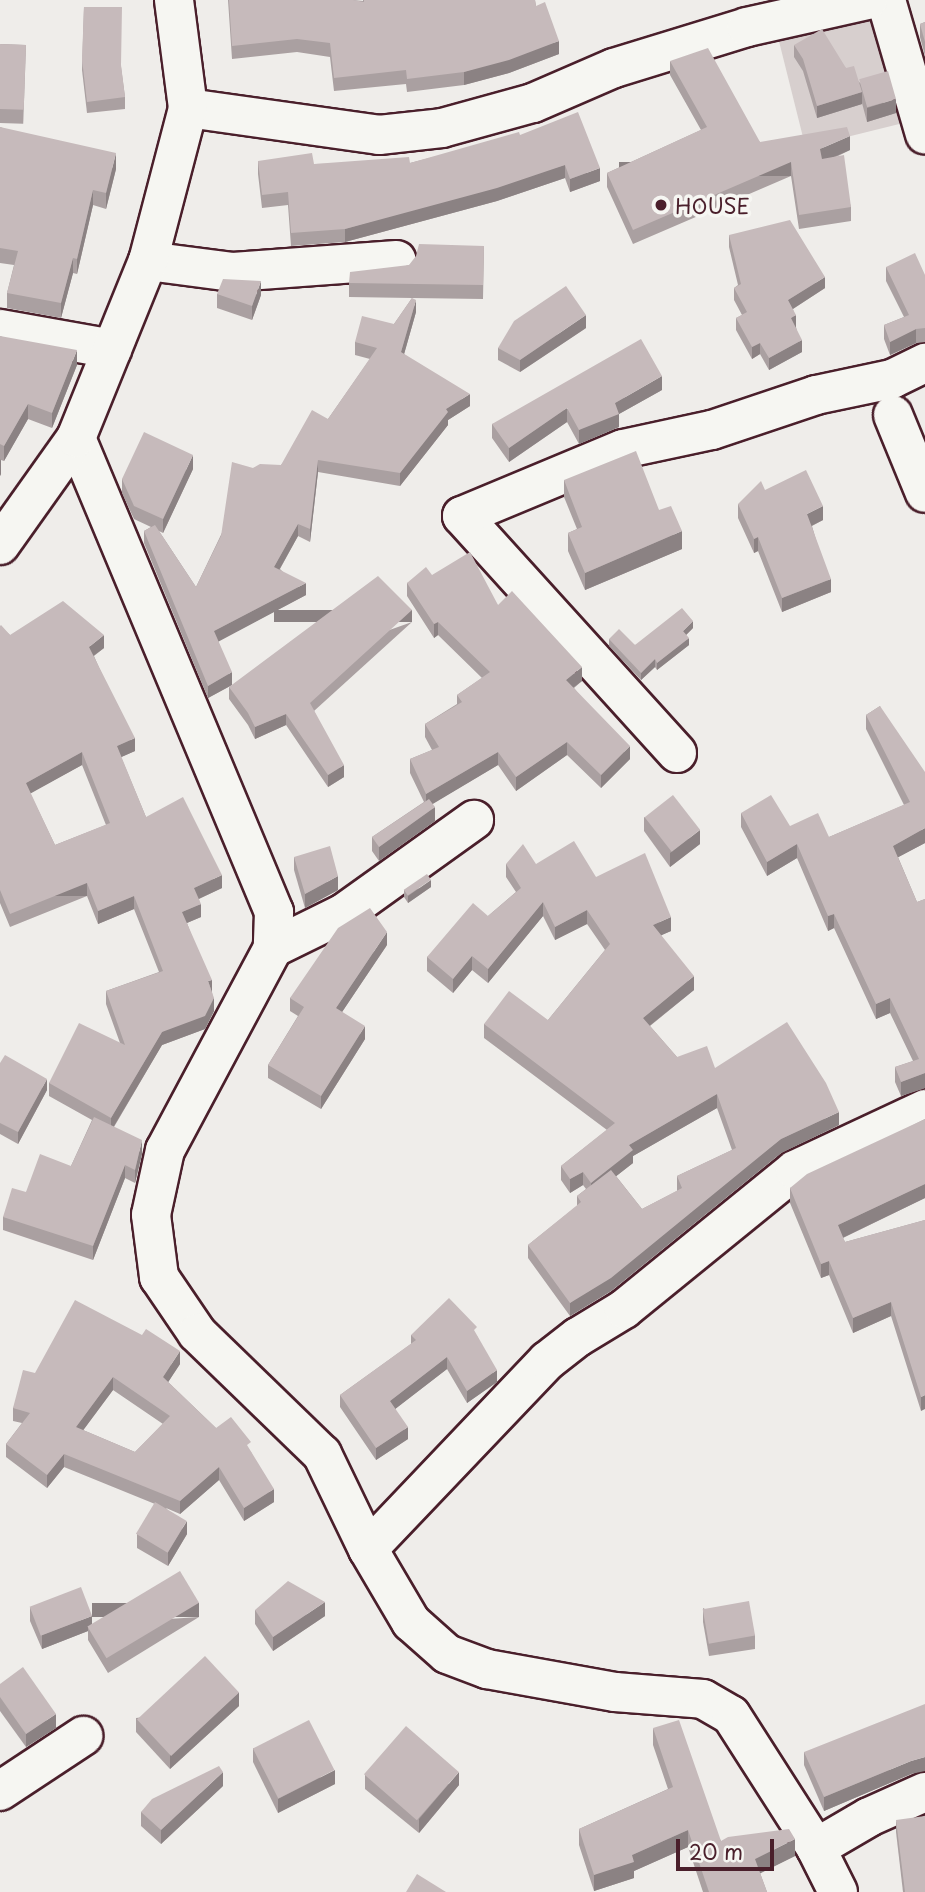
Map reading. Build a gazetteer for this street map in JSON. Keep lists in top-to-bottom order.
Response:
{
  "places": ["HOUSE"],
  "scale_bar": "20 m"
}
